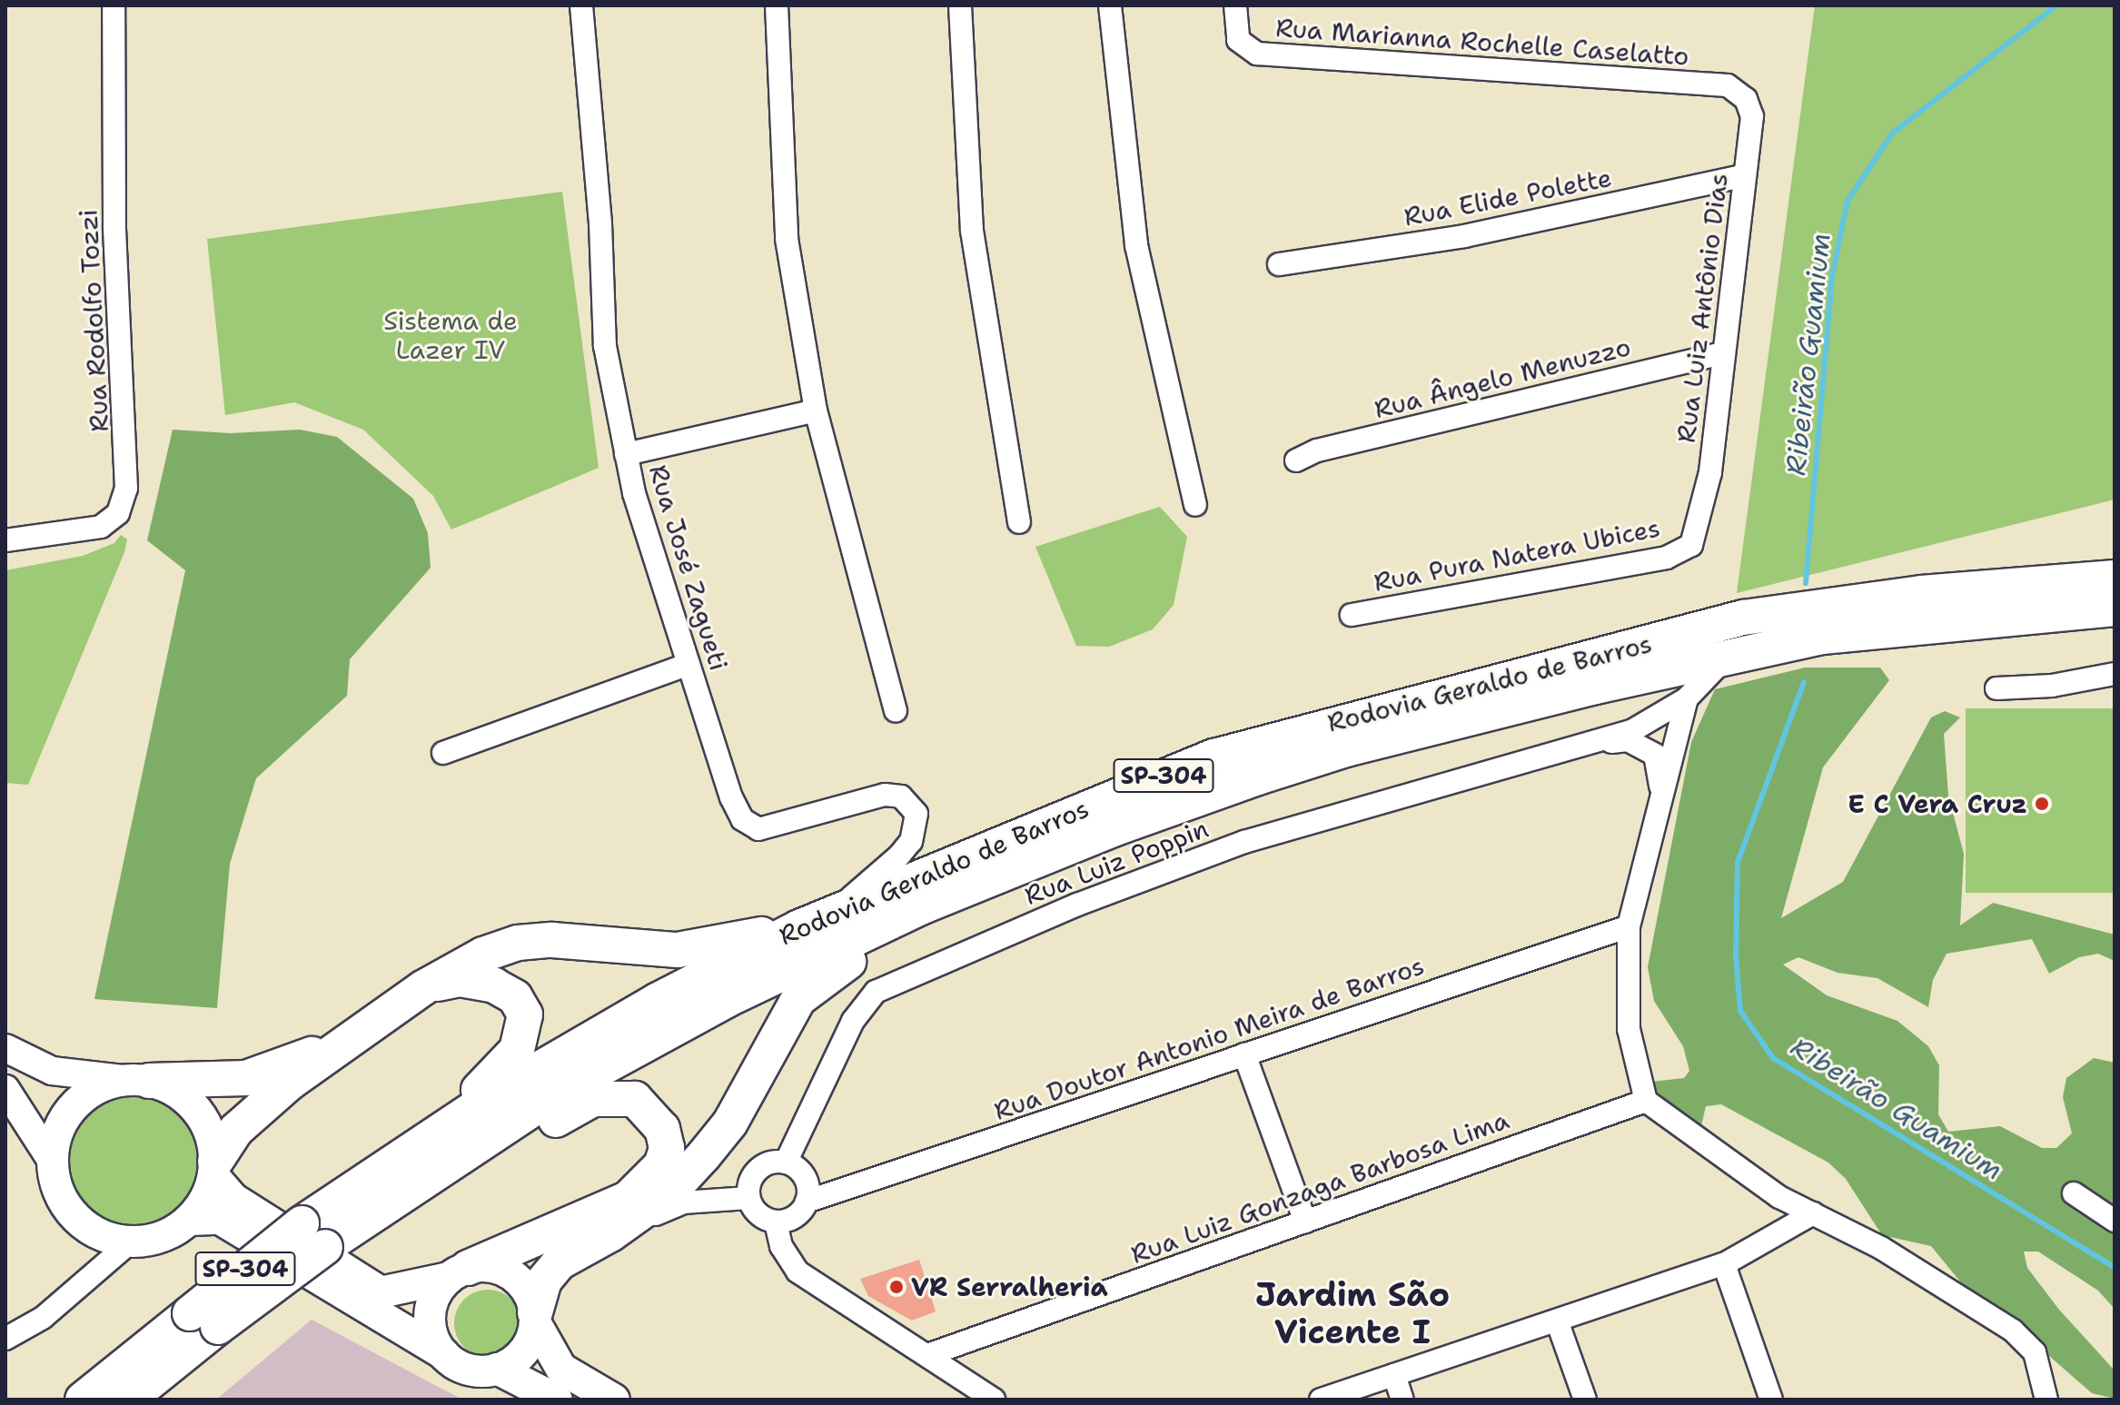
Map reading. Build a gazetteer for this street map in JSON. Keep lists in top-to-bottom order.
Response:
{
  "streets": {
    "highway": ["Rodovia Geraldo de Barros", "SP-304"],
    "street": [
      "Rua Marianna Rochelle Caselatto",
      "Rua Elide Polette",
      "Rua Luiz Antônio Dias",
      "Rua Rodolfo Tozzi",
      "Rua Ângelo Menuzzo",
      "Rua Pura Natera Ubices",
      "Rua José Zagueti",
      "Rua Luiz Poppin",
      "Rua Doutor Antonio Meira de Barros",
      "Rua Luiz Gonzaga Barbosa Lima"
    ]
  },
  "crossings": [
    ["Rua Marianna Rochelle Caselatto", "Rua Luiz Antônio Dias"],
    ["Rua Elide Polette", "Rua Luiz Antônio Dias"],
    ["Rua Luiz Antônio Dias", "Rua Ângelo Menuzzo"],
    ["Rua Luiz Antônio Dias", "Rua Pura Natera Ubices"],
    ["Rua José Zagueti", "Rodovia Geraldo de Barros"],
    ["Rua Luiz Poppin", "Rua Doutor Antonio Meira de Barros"]
  ],
  "districts": ["Jardim São Vicente I"],
  "water": ["Ribeirão Guamium"],
  "parks": ["Sistema de Lazer IV"],
  "places": ["E C Vera Cruz", "VR Serralheria"]
}
